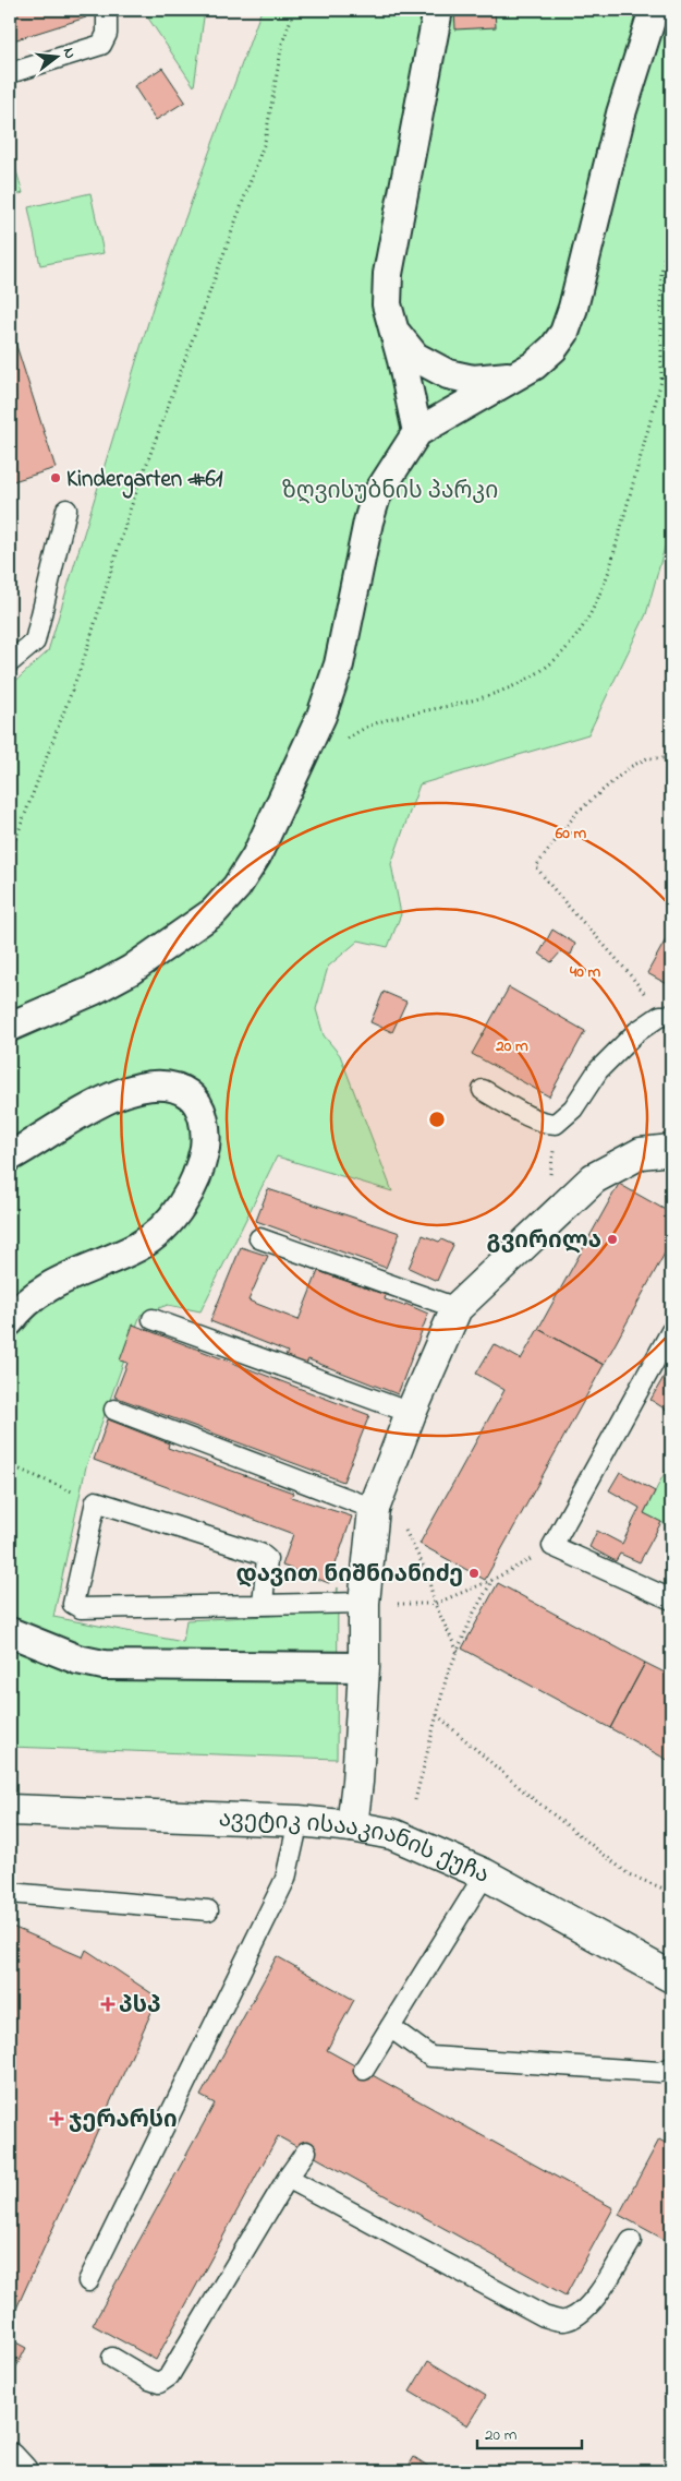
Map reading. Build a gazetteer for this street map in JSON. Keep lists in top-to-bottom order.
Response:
{
  "streets": {
    "street": ["ავეტიკ ისააკიანის ქუჩა"]
  },
  "parks": ["ზღვისუბნის პარკი"],
  "places": {
    "other": ["Kindergarten #61", "გვირილა", "დავით ნიშნიანიძე"],
    "health": ["პსპ", "ჯერარსი"]
  },
  "scale_bar": "20 m",
  "north": "right",
  "rings": ["60 m", "40 m", "20 m"]
}
